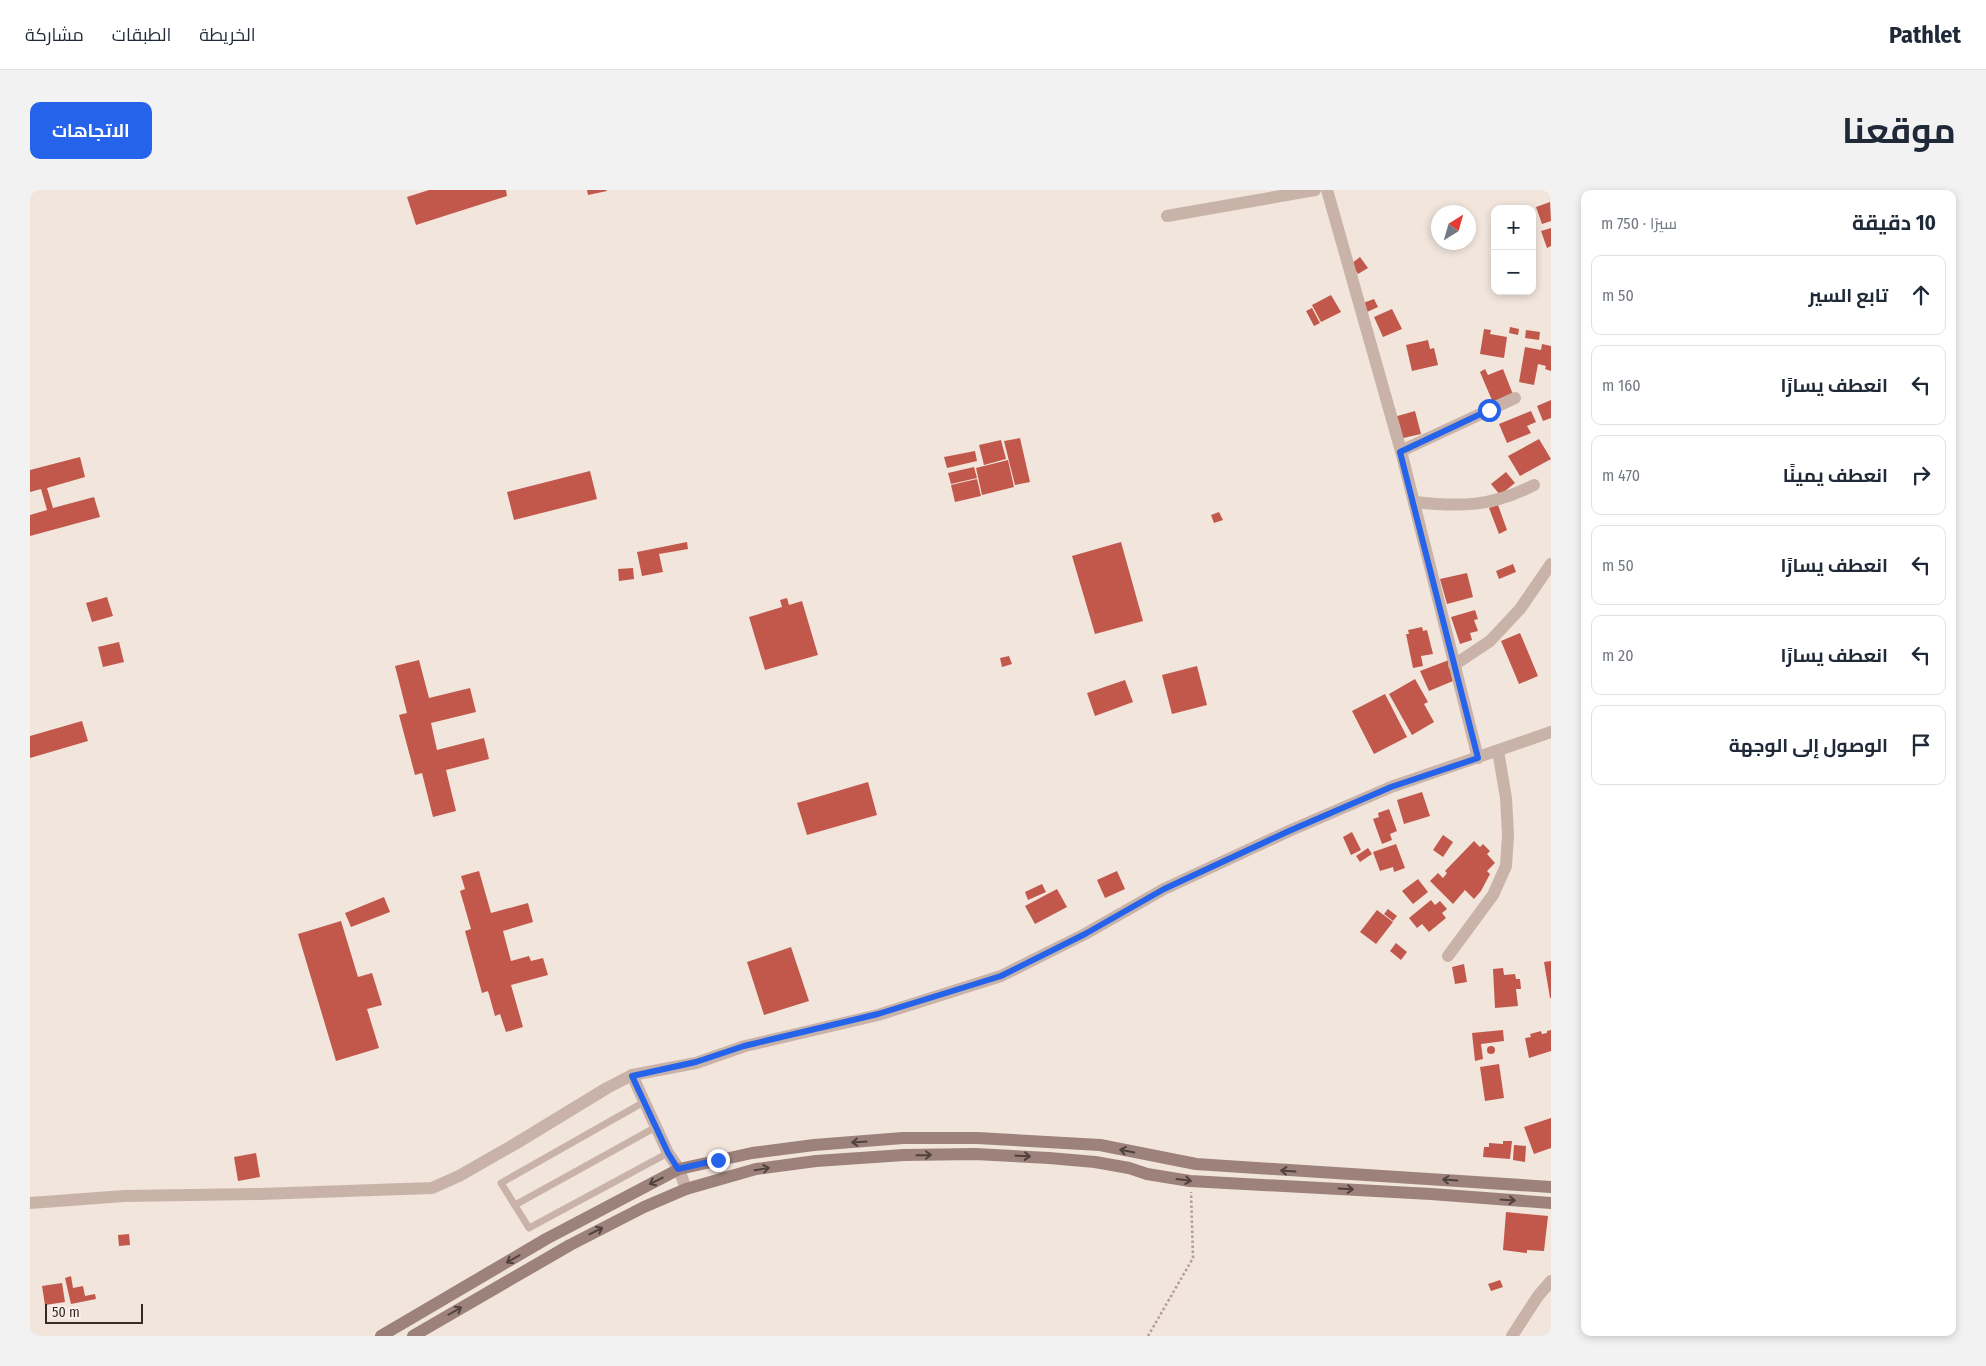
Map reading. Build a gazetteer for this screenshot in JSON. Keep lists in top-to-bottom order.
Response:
{
  "scale_bar": "50 m",
  "north": "top right",
  "page": {
    "header": "Pathlet",
    "nav": ["الخريطة", "الطبقات", "مشاركة"],
    "title": "موقعنا",
    "buttons": "الاتجاهات",
    "heading": ["10 دقيقة", "سيرًا · 750 m"],
    "map_buttons": ["+", "−"],
    "list": [
      ["تابع السير", "50 m"],
      ["انعطف يسارًا", "160 m"],
      ["انعطف يمينًا", "470 m"],
      ["انعطف يسارًا", "50 m"],
      ["انعطف يسارًا", "20 m"],
      "الوصول إلى الوجهة"
    ],
    "scale": "50 m"
  }
}
